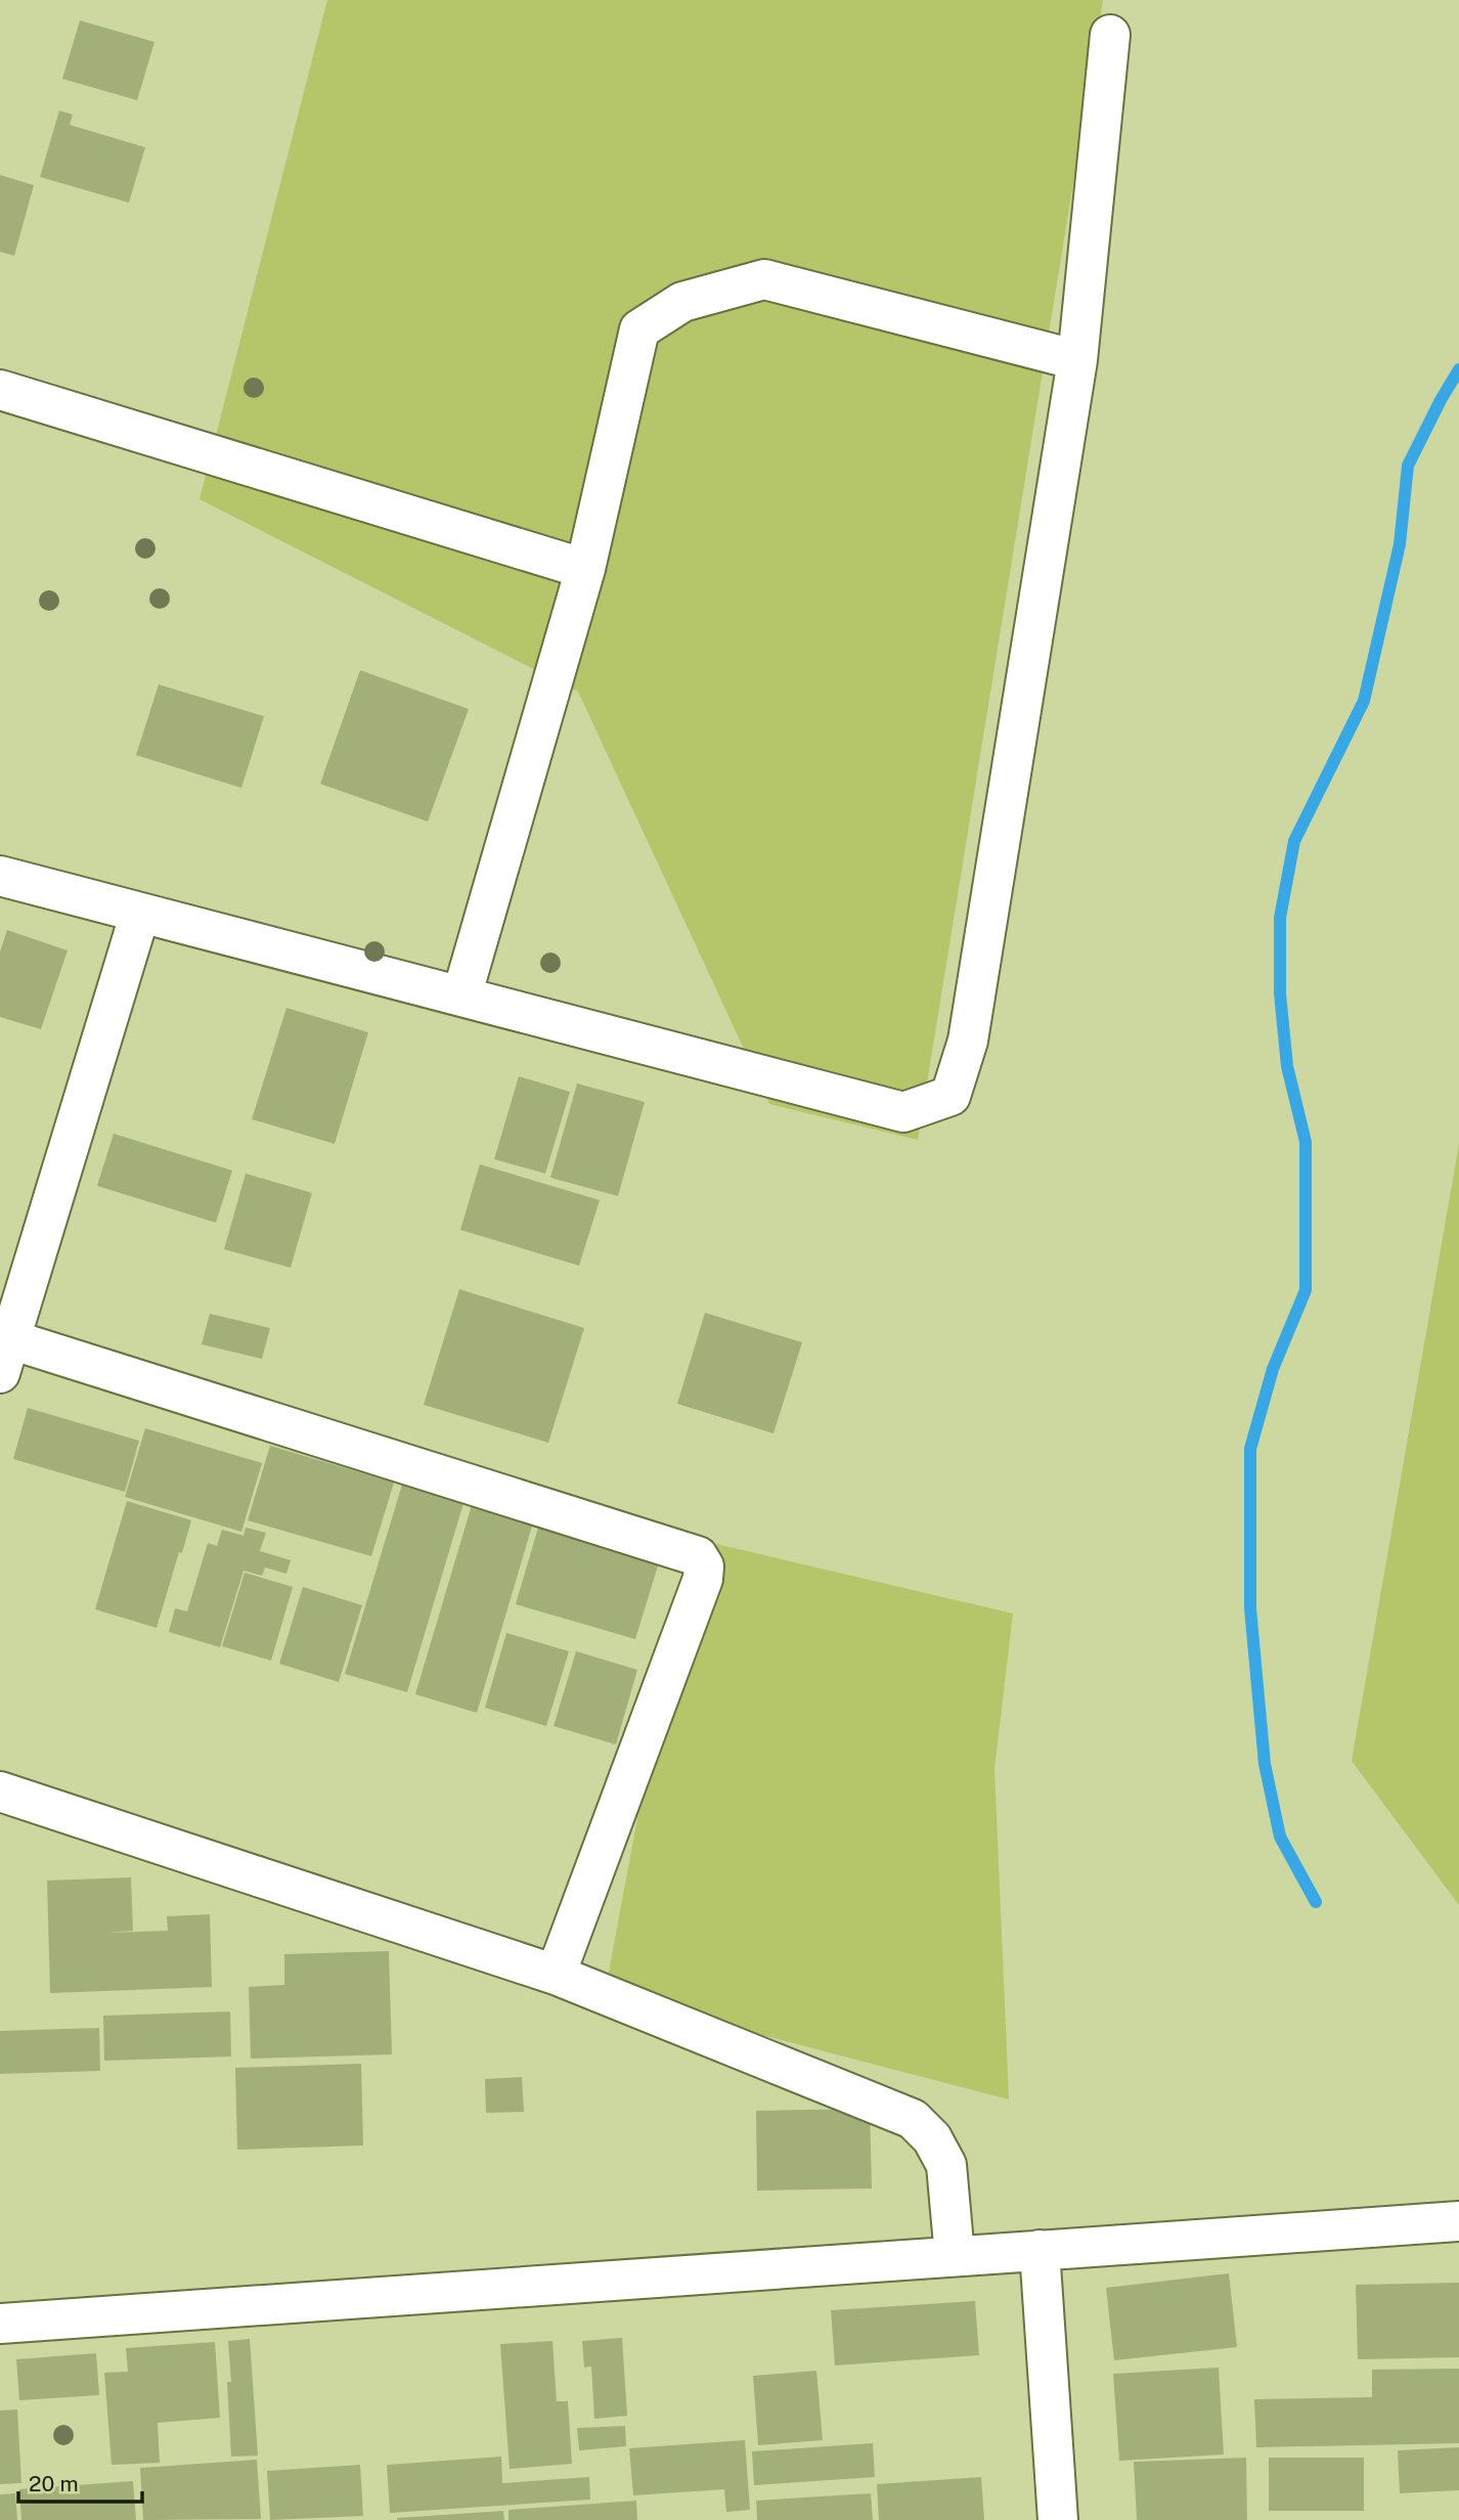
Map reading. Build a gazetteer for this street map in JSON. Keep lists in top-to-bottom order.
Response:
{
  "scale_bar": "20 m"
}
